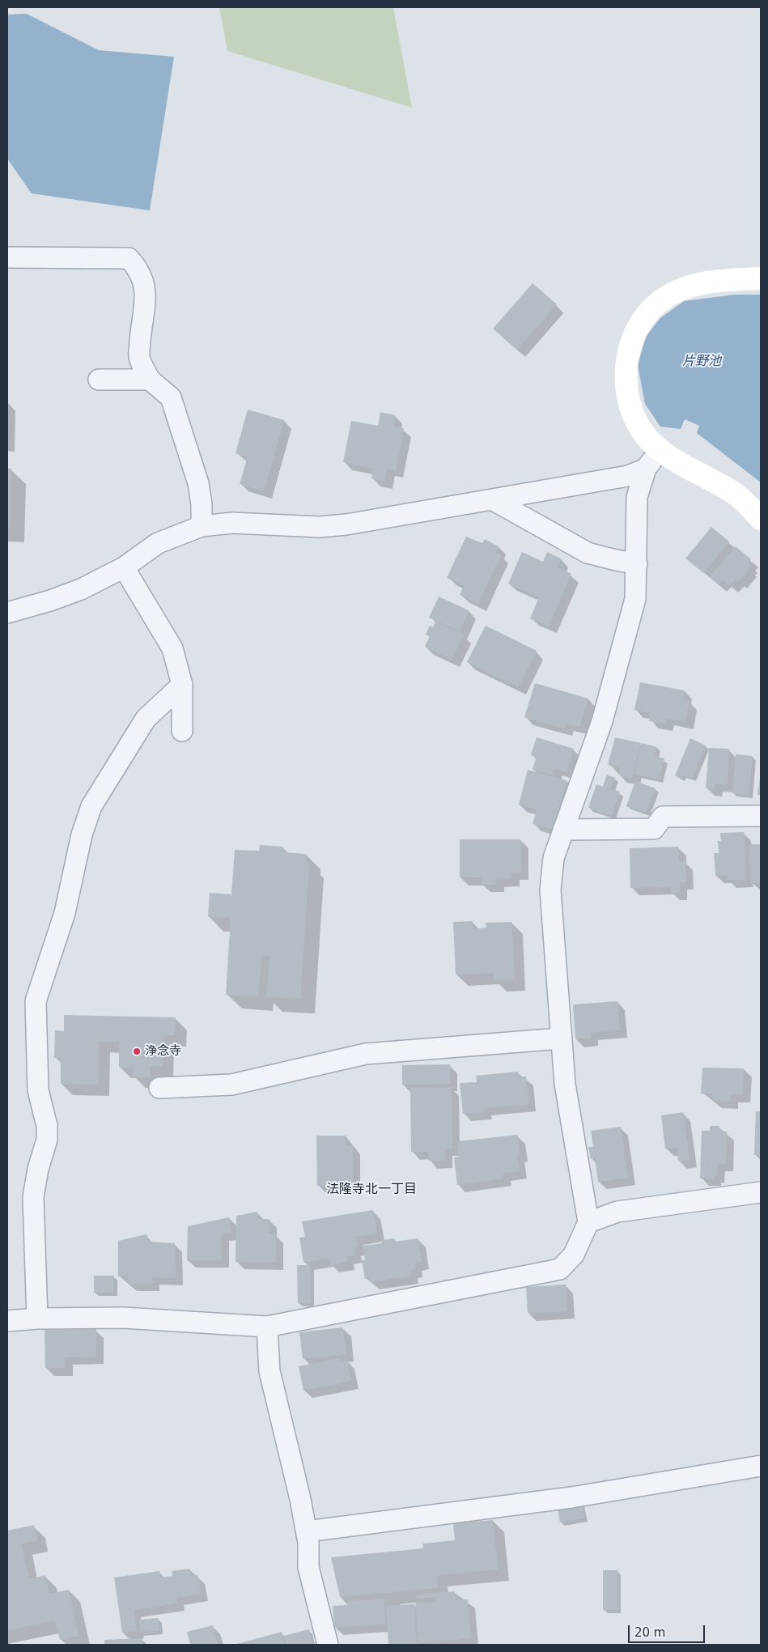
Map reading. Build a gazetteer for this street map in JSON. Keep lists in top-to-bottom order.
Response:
{
  "districts": ["法隆寺北一丁目"],
  "water": ["片野池"],
  "places": ["浄念寺"],
  "scale_bar": "20 m"
}
